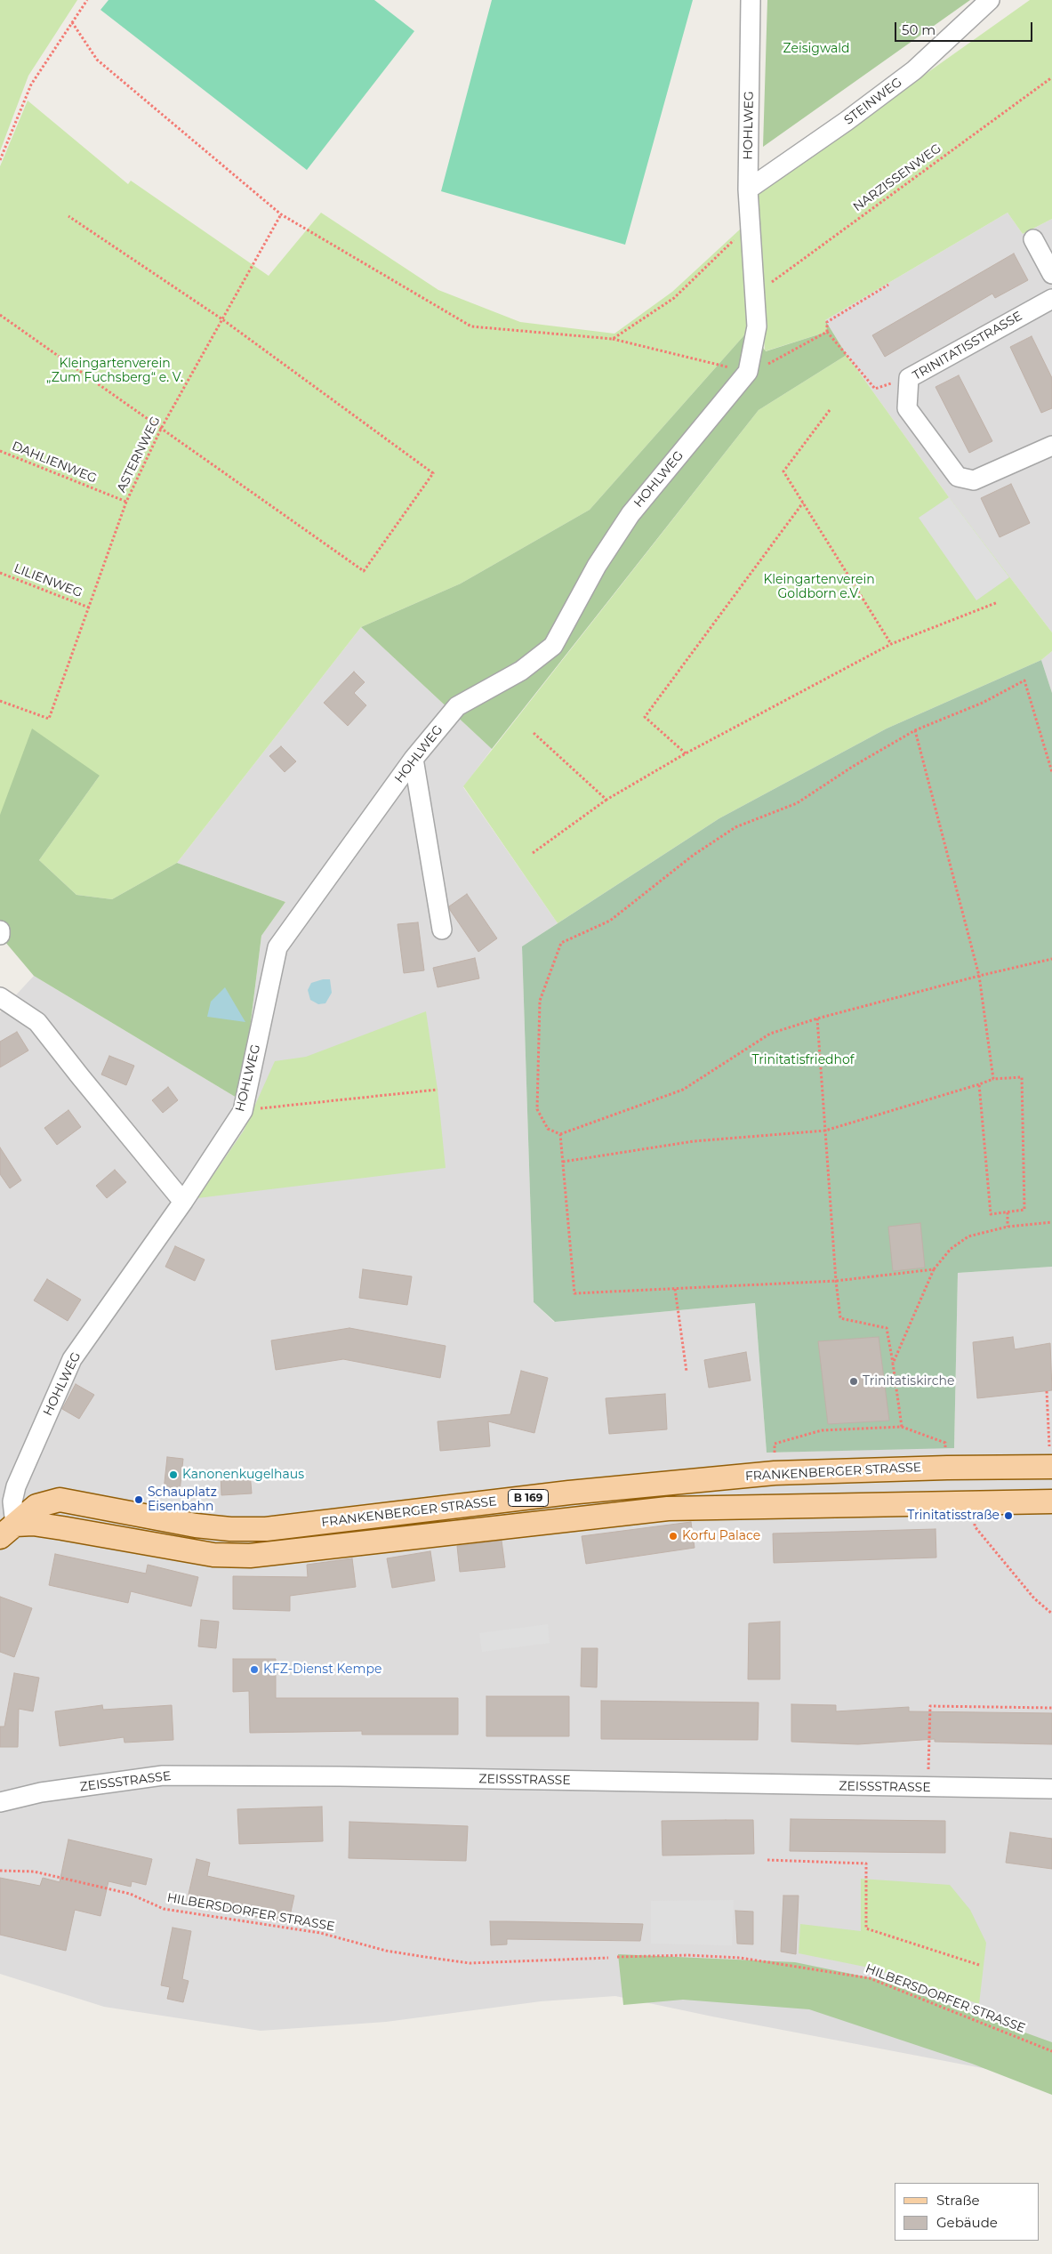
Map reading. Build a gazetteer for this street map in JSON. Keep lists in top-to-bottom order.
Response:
{
  "streets": {
    "main road": ["FRANKENBERGER STRASSE", "B 169"],
    "street": [
      "STEINWEG",
      "HOHLWEG",
      "TRINITATISSTRASSE",
      "ZEISSSTRASSE"
    ],
    "path": [
      "NARZISSENWEG",
      "ASTERNWEG",
      "DAHLIENWEG",
      "LILIENWEG",
      "HILBERSDORFER STRASSE"
    ]
  },
  "crossings": [
    ["STEINWEG", "HOHLWEG"],
    ["HOHLWEG", "NARZISSENWEG"],
    ["HOHLWEG", "FRANKENBERGER STRASSE"],
    ["HOHLWEG", "B 169"],
    ["ASTERNWEG", "DAHLIENWEG"],
    ["ASTERNWEG", "LILIENWEG"],
    ["FRANKENBERGER STRASSE", "B 169"]
  ],
  "parks": [
    "Zeisigwald",
    "Kleingartenverein „Zum Fuchsberg“ e. V.",
    "Kleingartenverein Goldborn e.V.",
    "Trinitatisfriedhof"
  ],
  "places": [
    "Trinitatiskirche",
    "Kanonenkugelhaus",
    "Schauplatz Eisenbahn",
    "Trinitatisstraße",
    "Korfu Palace",
    "KFZ-Dienst Kempe"
  ],
  "legend": ["Straße", "Gebäude"],
  "scale_bar": "50 m"
}
